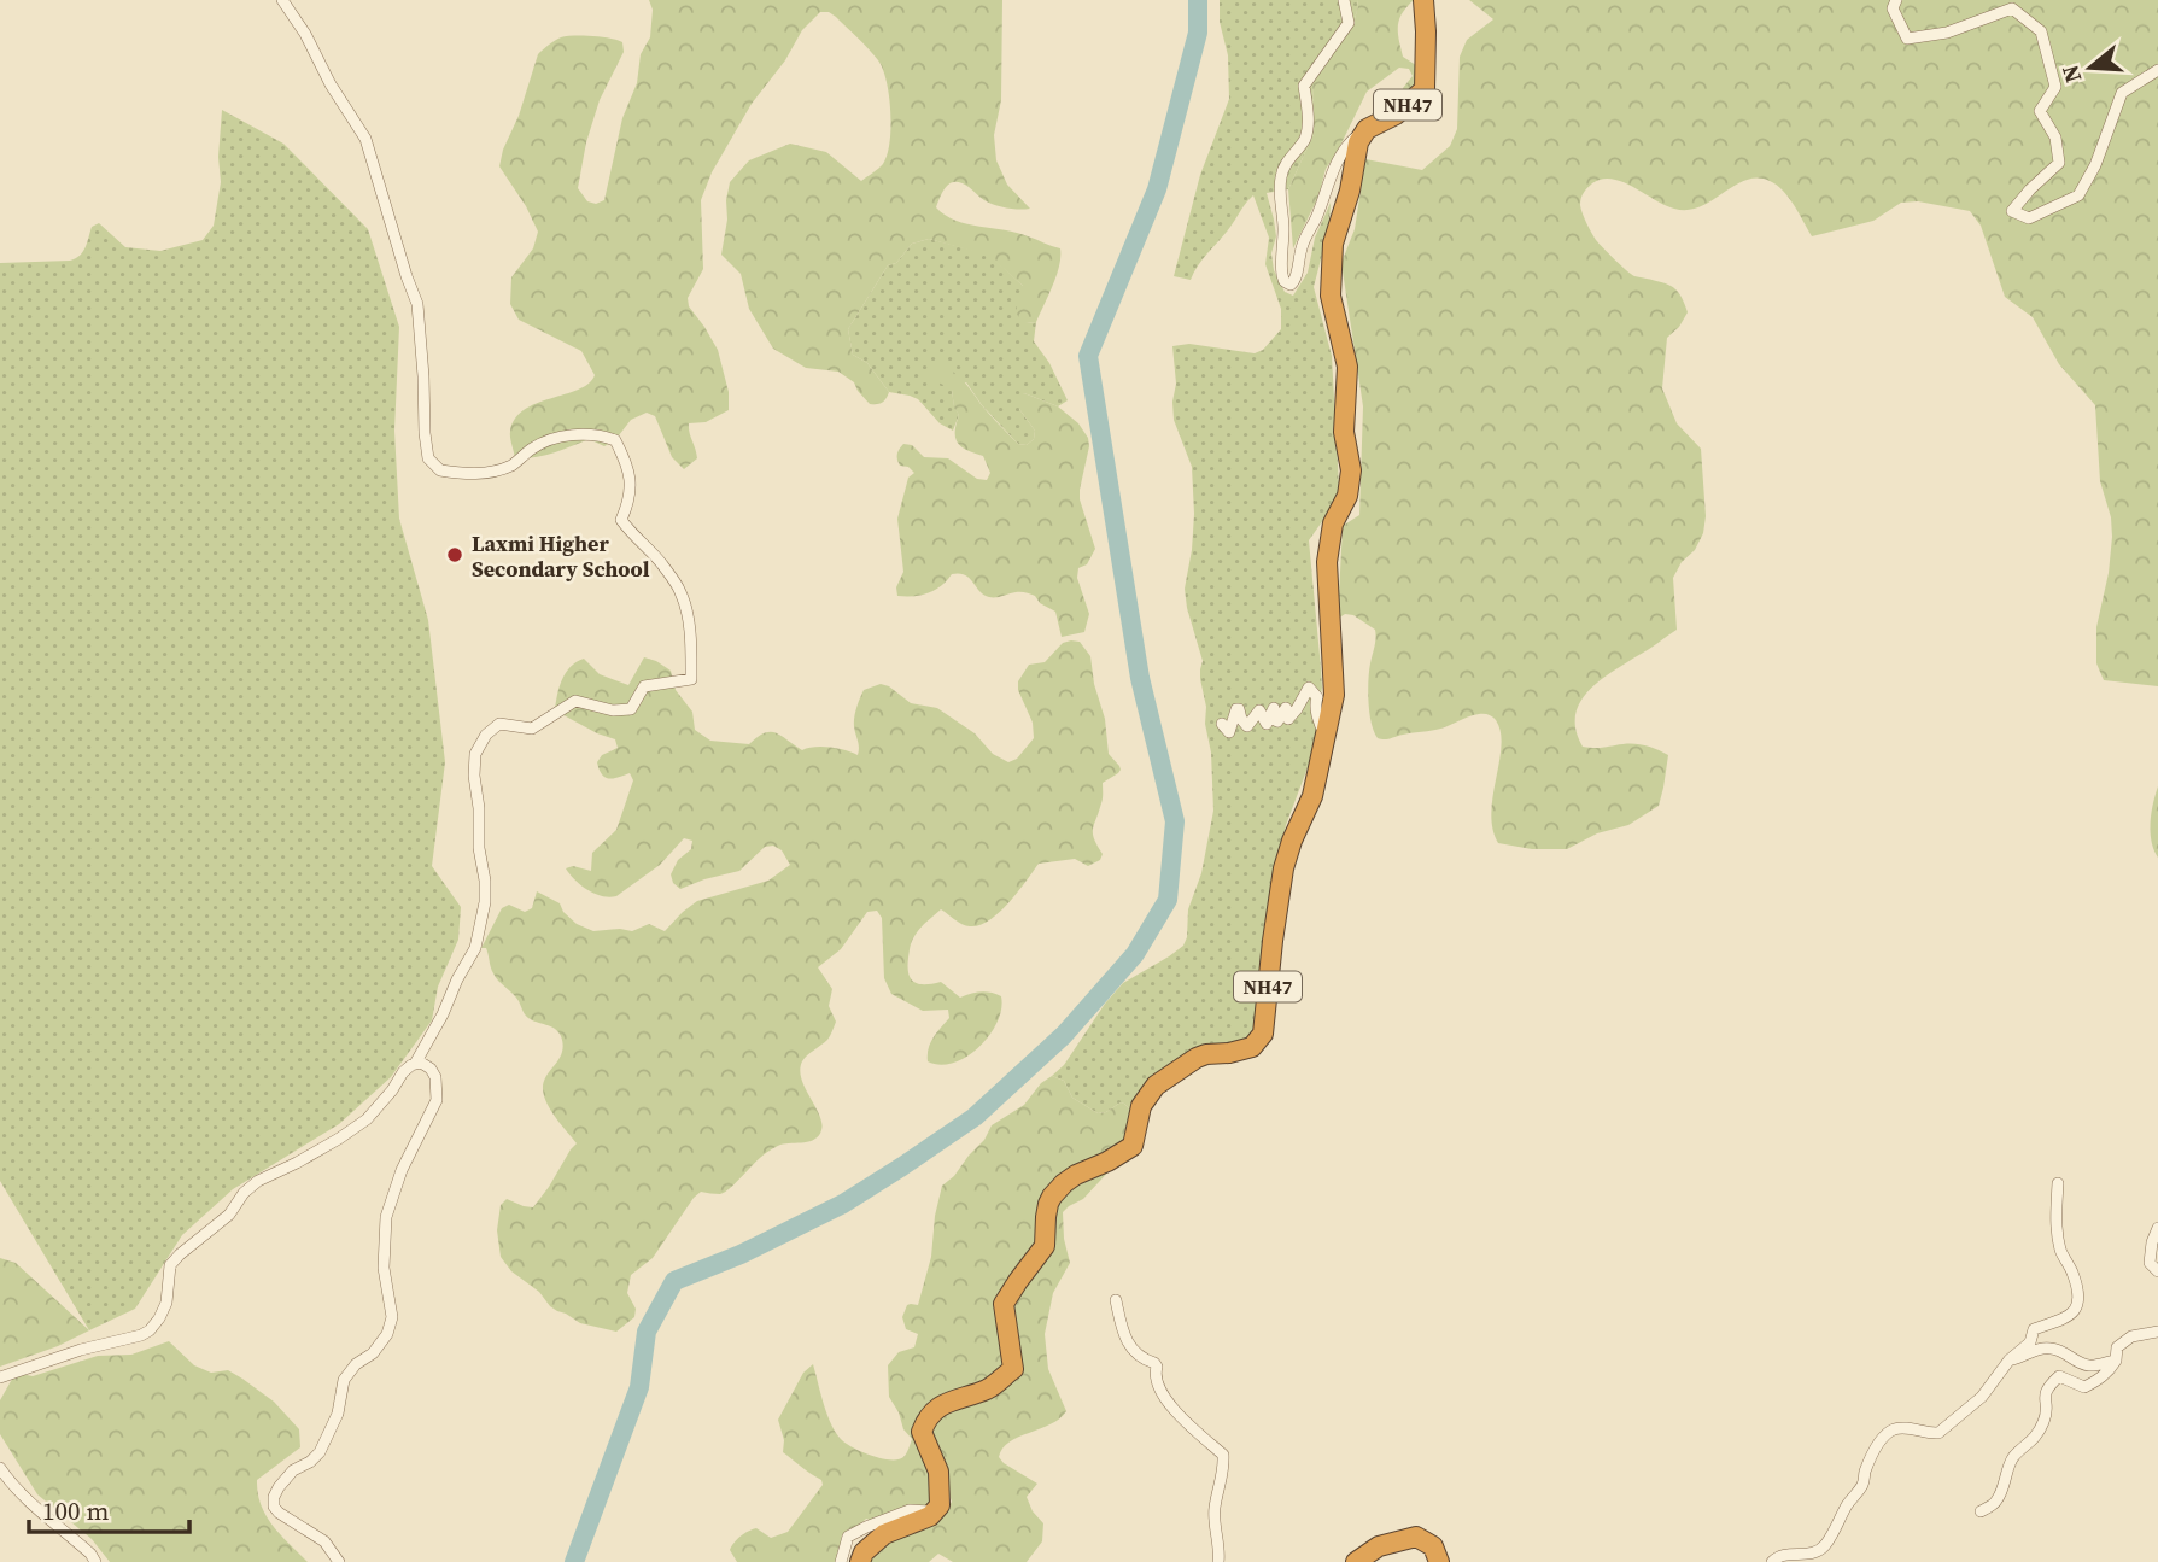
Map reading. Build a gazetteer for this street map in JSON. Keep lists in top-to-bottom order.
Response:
{
  "streets": {
    "highway": ["NH47"]
  },
  "places": ["Laxmi Higher Secondary School"],
  "scale_bar": "100 m",
  "north": "left"
}
